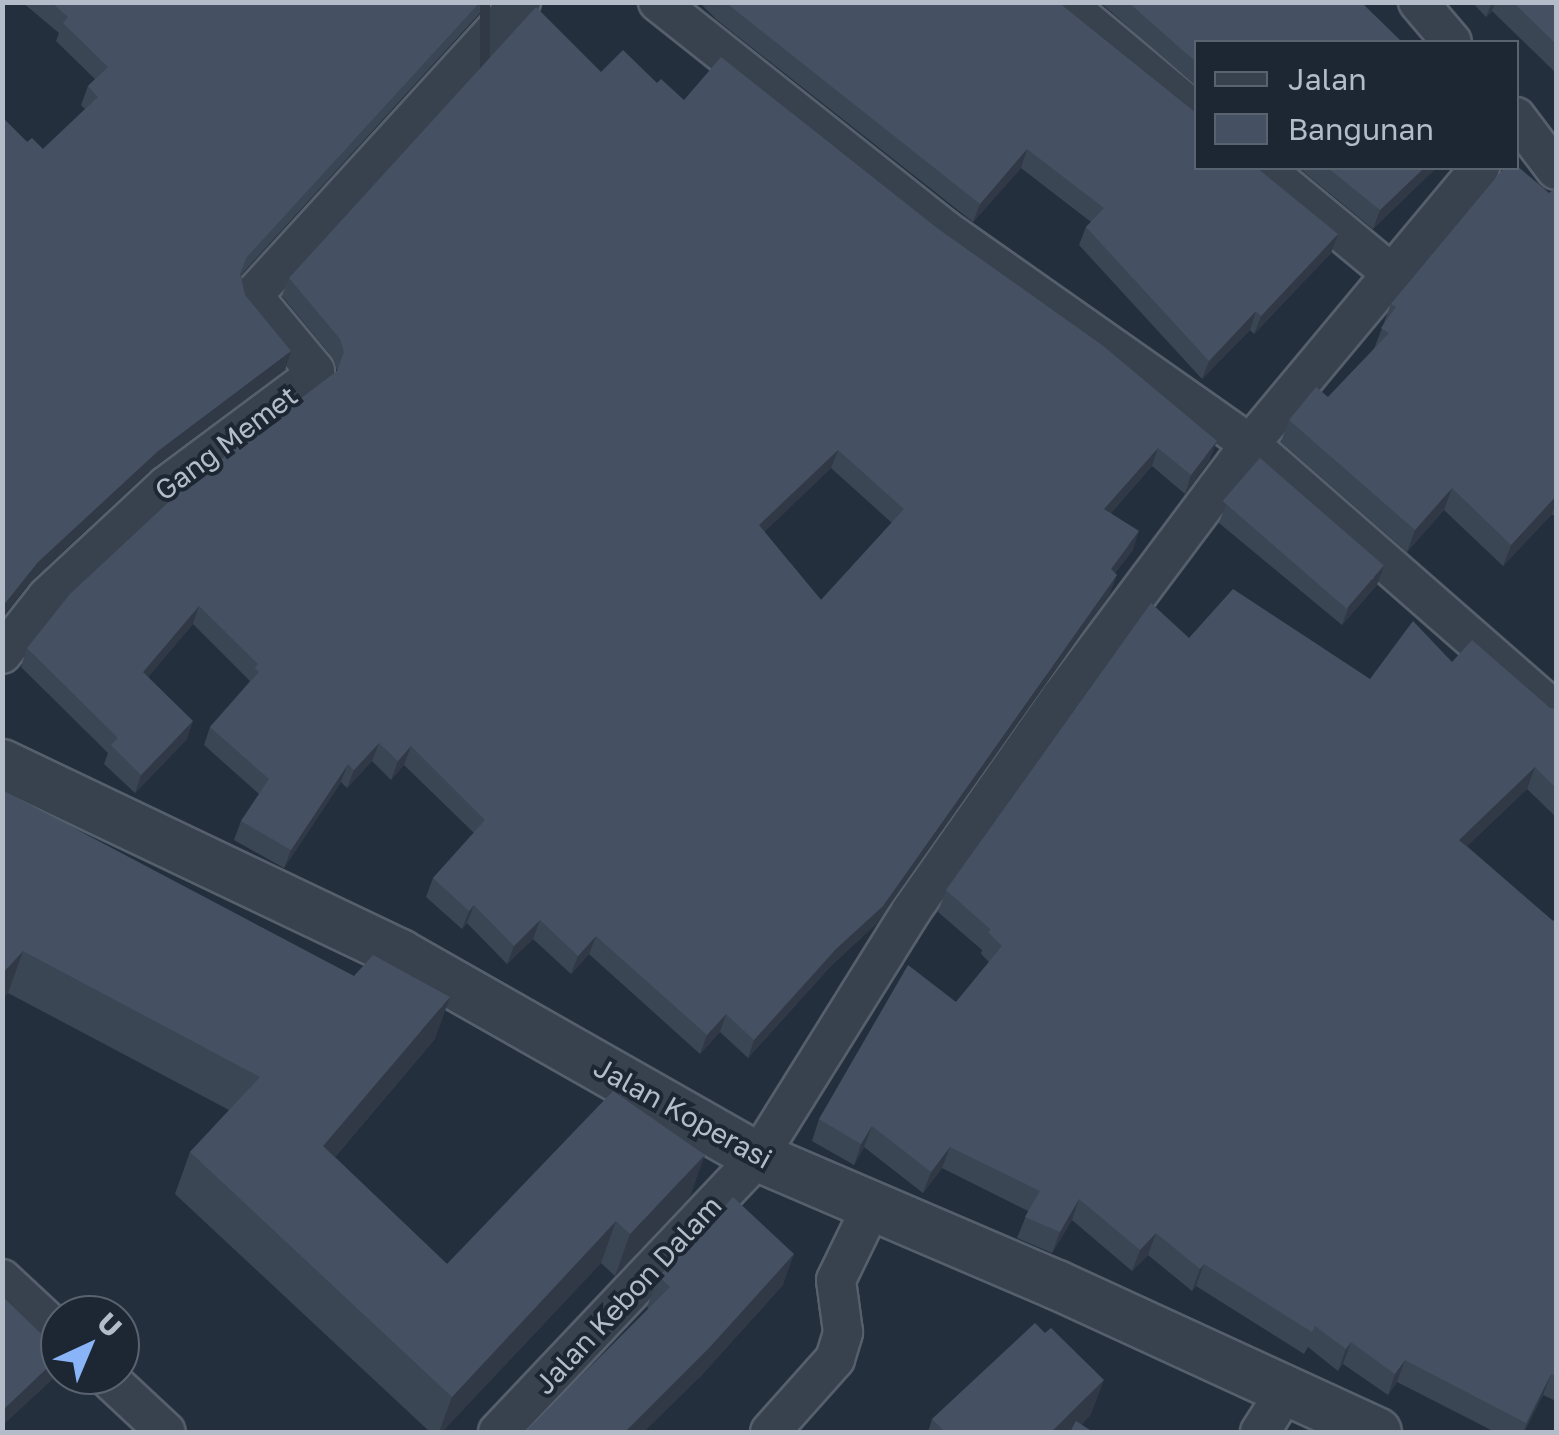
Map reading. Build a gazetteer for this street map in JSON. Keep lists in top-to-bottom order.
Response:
{
  "streets": {
    "street": ["Gang Memet", "Jalan Koperasi", "Jalan Kebon Dalam"]
  },
  "crossings": [
    ["Jalan Koperasi", "Jalan Kebon Dalam"]
  ],
  "legend": ["Jalan", "Bangunan"],
  "north": "top right"
}
